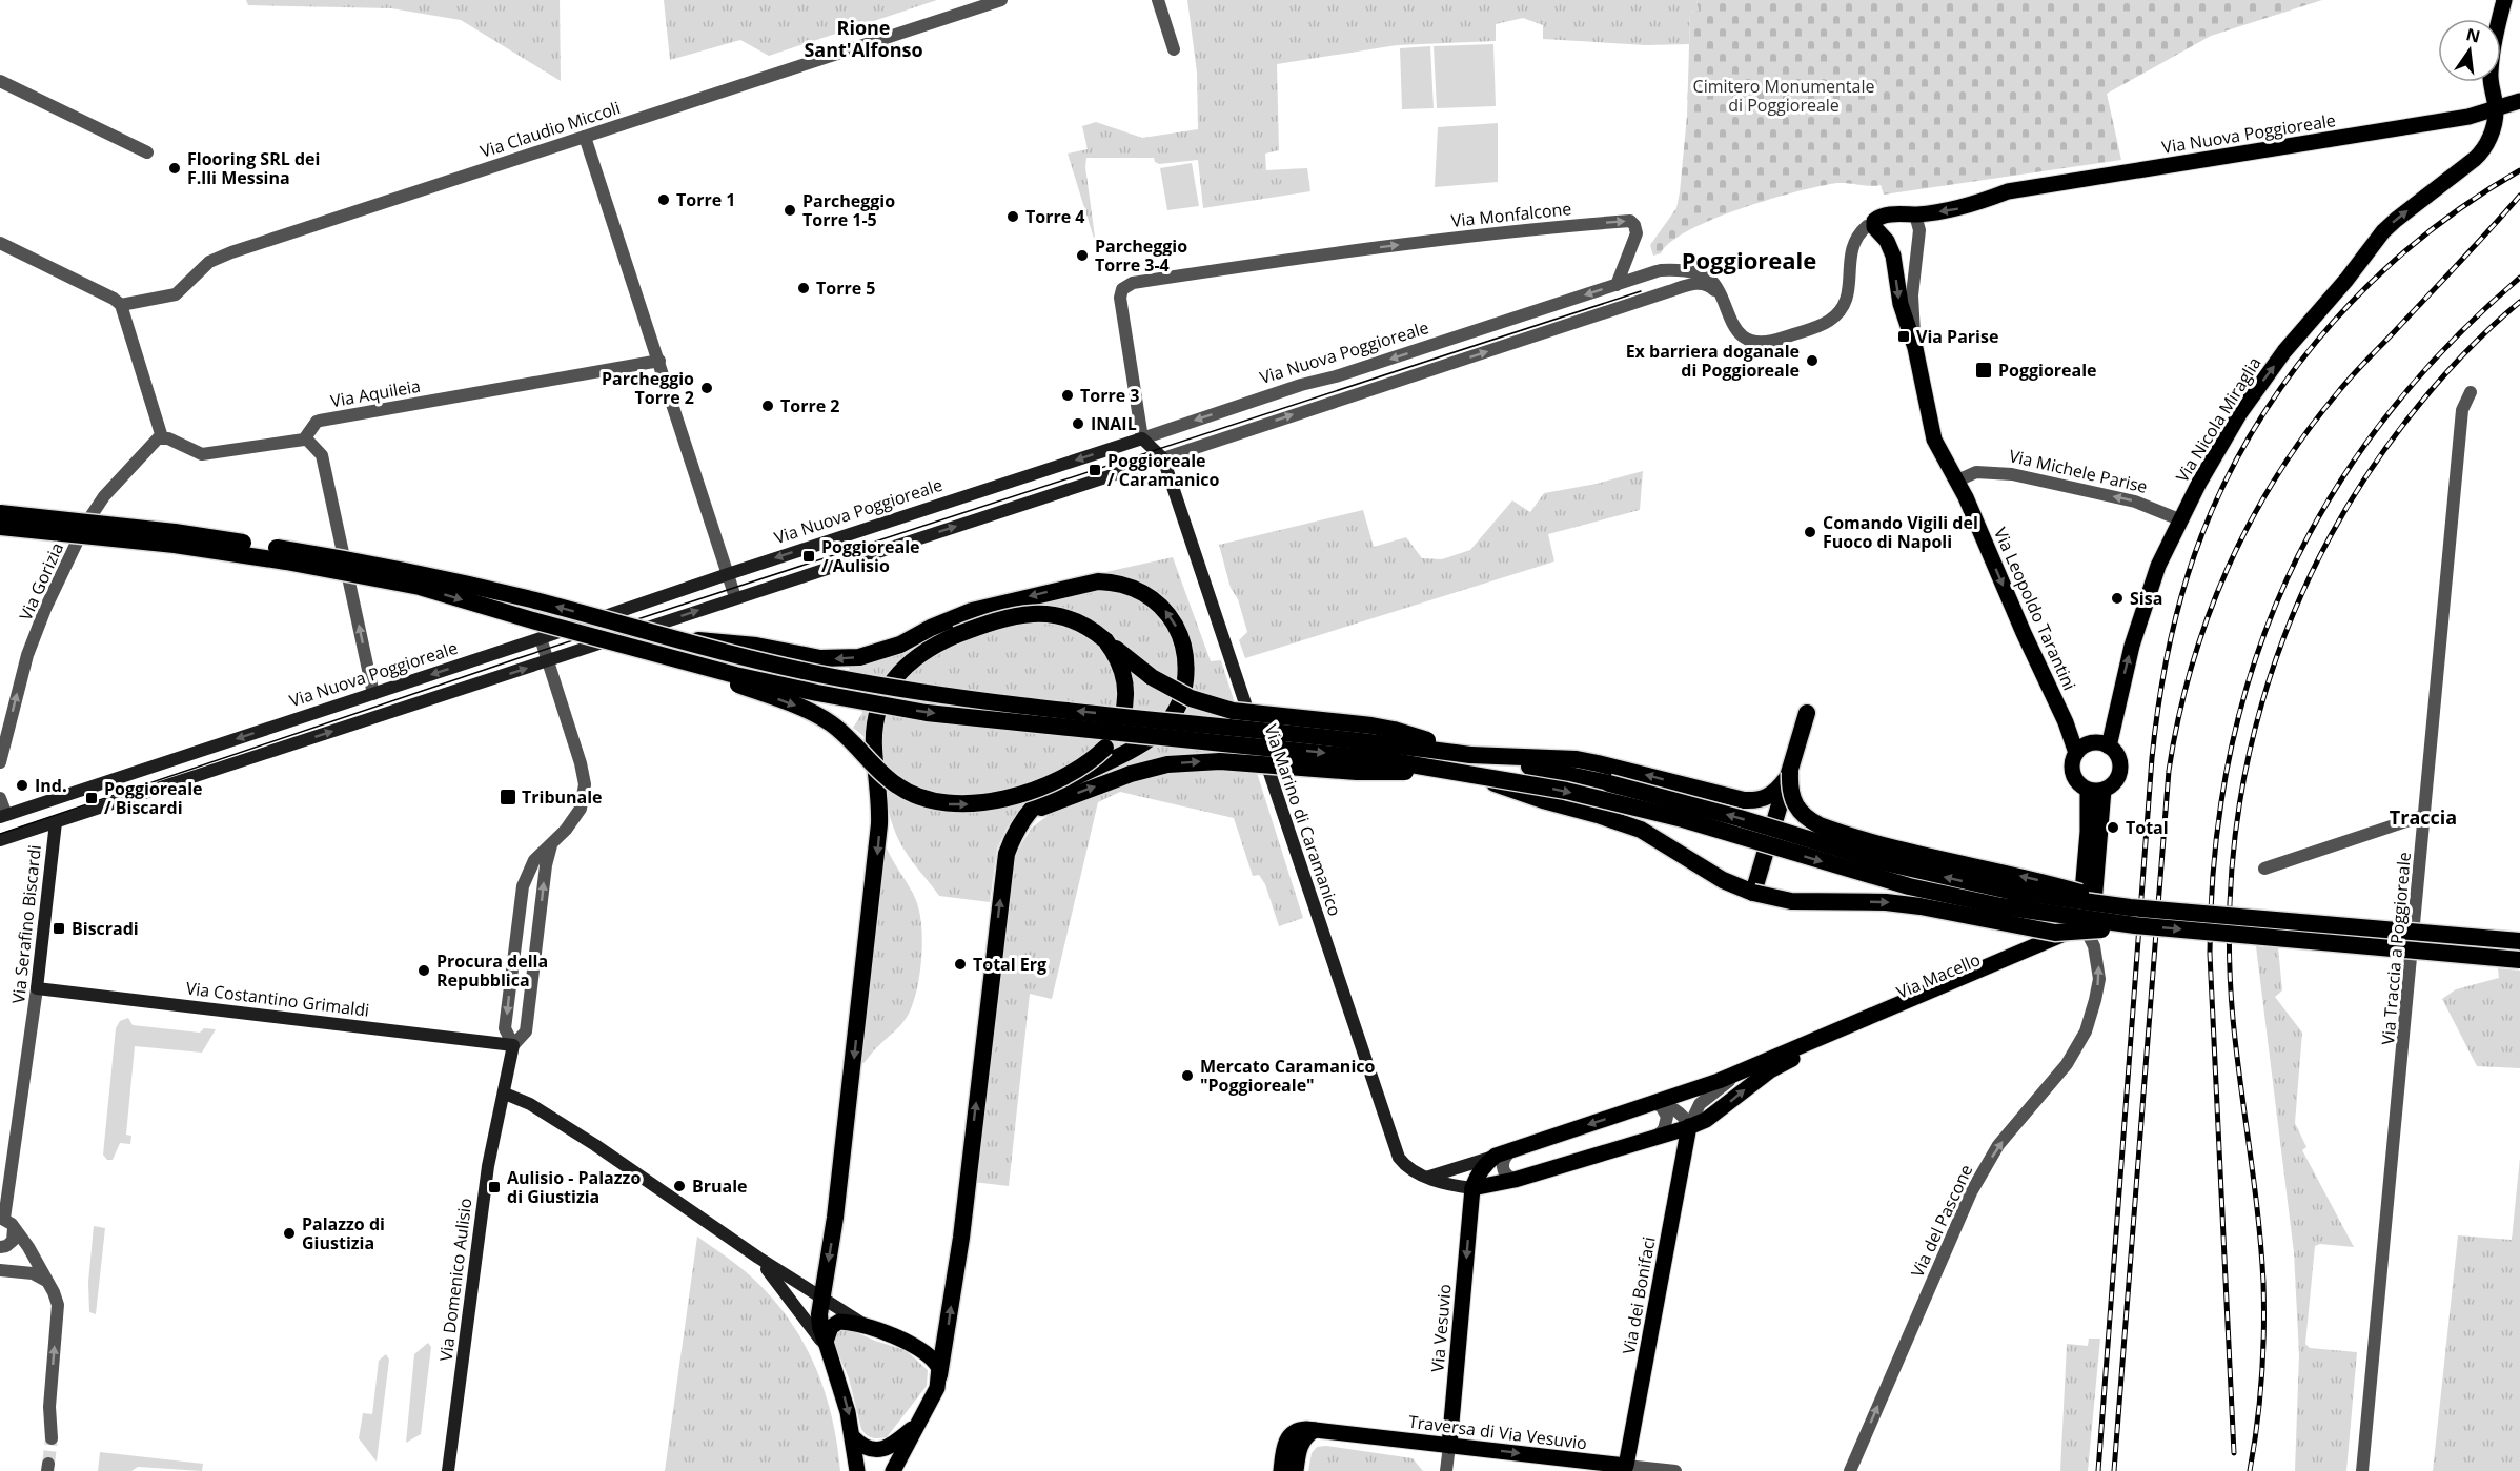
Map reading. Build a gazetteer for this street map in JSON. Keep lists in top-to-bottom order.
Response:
{
  "streets": {
    "main road": [
      "Via Nuova Poggioreale",
      "Via Nicola Miraglia",
      "Via Leopoldo Tarantini",
      "Via Marino di Caramanico",
      "Via Serafino Biscardi",
      "Via Macello",
      "Via Costantino Grimaldi",
      "Via Domenico Aulisio",
      "Via dei Bonifaci",
      "Via Vesuvio",
      "Traversa di Via Vesuvio"
    ],
    "street": [
      "Via Claudio Miccoli",
      "Via Monfalcone",
      "Via Aquileia",
      "Via Michele Parise",
      "Via Gorizia",
      "Via Traccia a Poggioreale",
      "Via del Pascone"
    ]
  },
  "crossings": [
    ["Via Nuova Poggioreale", "Via Monfalcone"],
    ["Via Nuova Poggioreale", "Via Nicola Miraglia"],
    ["Via Nicola Miraglia", "Via Michele Parise"],
    ["Via Nicola Miraglia", "Via Leopoldo Tarantini"],
    ["Via Michele Parise", "Via Leopoldo Tarantini"],
    ["Via Marino di Caramanico", "Via Vesuvio"],
    ["Via Serafino Biscardi", "Via Costantino Grimaldi"],
    ["Via Macello", "Via del Pascone"],
    ["Via Costantino Grimaldi", "Via Domenico Aulisio"],
    ["Via dei Bonifaci", "Traversa di Via Vesuvio"],
    ["Via Vesuvio", "Traversa di Via Vesuvio"]
  ],
  "one_way": [
    "Via Nicola Miraglia",
    "Via Michele Parise",
    "Via Gorizia",
    "Via Leopoldo Tarantini",
    "Via del Pascone",
    "Via Vesuvio",
    "Traversa di Via Vesuvio"
  ],
  "districts": ["Rione Sant'Alfonso", "Poggioreale", "Traccia"],
  "parks": ["Cimitero Monumentale di Poggioreale"],
  "places": {
    "other": [
      "Flooring SRL dei F.lli Messina",
      "Torre 1",
      "Parcheggio Torre 1-5",
      "Torre 4",
      "Parcheggio Torre 3-4",
      "Torre 5",
      "Ex barriera doganale di Poggioreale",
      "Parcheggio Torre 2",
      "Torre 3",
      "Torre 2",
      "INAIL",
      "Comando Vigili del Fuoco di Napoli",
      "Sisa",
      "Ind.",
      "Total",
      "Total Erg",
      "Procura della Repubblica",
      "Mercato Caramanico \"Poggioreale\"",
      "Bruale",
      "Palazzo di Giustizia"
    ],
    "transit": [
      "Via Parise",
      "Poggioreale",
      "Poggioreale / Caramanico",
      "Poggioreale / Aulisio",
      "Tribunale",
      "Poggioreale / Biscardi",
      "Biscradi",
      "Aulisio - Palazzo di Giustizia"
    ]
  },
  "north": "top"
}
